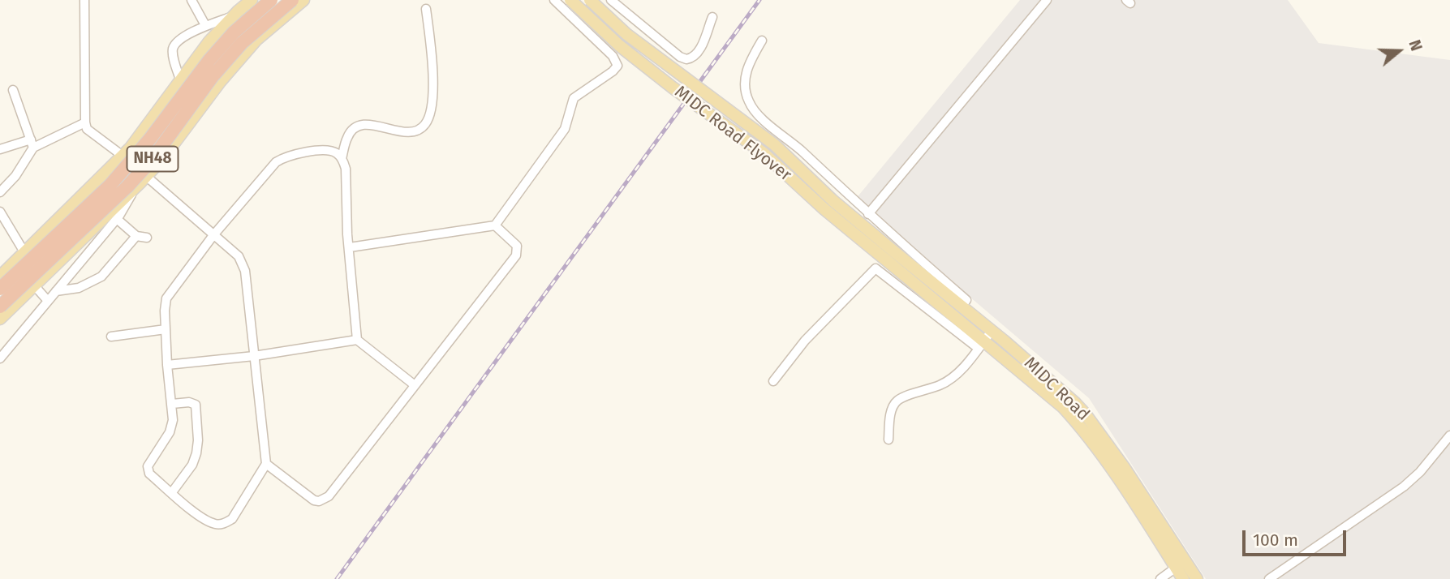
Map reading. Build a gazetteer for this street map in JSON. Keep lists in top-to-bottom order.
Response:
{
  "streets": {
    "highway": ["NH48"],
    "main road": ["MIDC Road Flyover", "MIDC Road"]
  },
  "crossings": [
    ["MIDC Road Flyover", "MIDC Road"]
  ],
  "scale_bar": "100 m",
  "north": "right"
}
